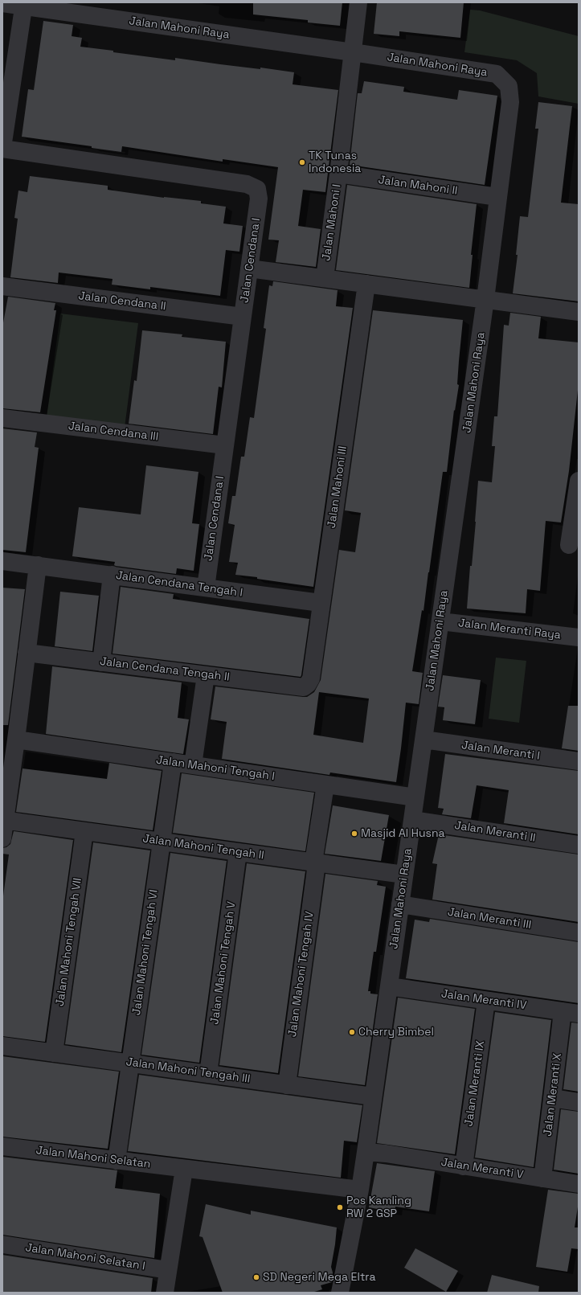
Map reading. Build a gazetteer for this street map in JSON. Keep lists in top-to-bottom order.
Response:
{
  "streets": {
    "street": [
      "Jalan Mahoni Raya",
      "Jalan Mahoni II",
      "Jalan Mahoni I",
      "Jalan Cendana I",
      "Jalan Cendana II",
      "Jalan Cendana III",
      "Jalan Mahoni III",
      "Jalan Cendana Tengah I",
      "Jalan Meranti Raya",
      "Jalan Cendana Tengah II",
      "Jalan Meranti I",
      "Jalan Mahoni Tengah I",
      "Jalan Meranti II",
      "Jalan Mahoni Tengah II",
      "Jalan Meranti III",
      "Jalan Mahoni Tengah VII",
      "Jalan Mahoni Tengah VI",
      "Jalan Mahoni Tengah V",
      "Jalan Mahoni Tengah IV",
      "Jalan Meranti IV",
      "Jalan Mahoni Tengah III",
      "Jalan Meranti IX",
      "Jalan Meranti X",
      "Jalan Mahoni Selatan",
      "Jalan Meranti V",
      "Jalan Mahoni Selatan I"
    ]
  },
  "crossings": [
    ["Jalan Mahoni Raya", "Jalan Mahoni II"],
    ["Jalan Mahoni Raya", "Jalan Mahoni I"],
    ["Jalan Mahoni Raya", "Jalan Meranti Raya"],
    ["Jalan Mahoni Raya", "Jalan Meranti I"],
    ["Jalan Mahoni Raya", "Jalan Mahoni Tengah I"],
    ["Jalan Mahoni Raya", "Jalan Meranti II"],
    ["Jalan Mahoni Raya", "Jalan Mahoni Tengah II"],
    ["Jalan Mahoni Raya", "Jalan Meranti III"],
    ["Jalan Mahoni Raya", "Jalan Meranti IV"],
    ["Jalan Mahoni Raya", "Jalan Mahoni Tengah III"],
    ["Jalan Mahoni Raya", "Jalan Mahoni Selatan"],
    ["Jalan Mahoni Raya", "Jalan Meranti V"],
    ["Jalan Mahoni II", "Jalan Mahoni I"],
    ["Jalan Cendana I", "Jalan Cendana II"],
    ["Jalan Cendana I", "Jalan Cendana III"],
    ["Jalan Cendana I", "Jalan Cendana Tengah I"],
    ["Jalan Mahoni III", "Jalan Cendana Tengah I"],
    ["Jalan Mahoni III", "Jalan Cendana Tengah II"],
    ["Jalan Mahoni Tengah I", "Jalan Mahoni Tengah VI"],
    ["Jalan Mahoni Tengah I", "Jalan Mahoni Tengah IV"],
    ["Jalan Mahoni Tengah II", "Jalan Mahoni Tengah VII"],
    ["Jalan Mahoni Tengah II", "Jalan Mahoni Tengah VI"],
    ["Jalan Mahoni Tengah II", "Jalan Mahoni Tengah V"],
    ["Jalan Mahoni Tengah II", "Jalan Mahoni Tengah IV"],
    ["Jalan Mahoni Tengah VII", "Jalan Mahoni Tengah III"],
    ["Jalan Mahoni Tengah VI", "Jalan Mahoni Tengah III"],
    ["Jalan Mahoni Tengah VI", "Jalan Mahoni Selatan"],
    ["Jalan Mahoni Tengah V", "Jalan Mahoni Tengah III"],
    ["Jalan Mahoni Tengah IV", "Jalan Mahoni Tengah III"],
    ["Jalan Meranti IV", "Jalan Meranti IX"],
    ["Jalan Meranti IV", "Jalan Meranti X"],
    ["Jalan Meranti IX", "Jalan Meranti V"],
    ["Jalan Meranti X", "Jalan Meranti V"]
  ],
  "places": [
    "TK Tunas Indonesia",
    "Masjid Al Husna",
    "Cherry Bimbel",
    "Pos Kamling RW 2 GSP",
    "SD Negeri Mega Eltra"
  ]
}
